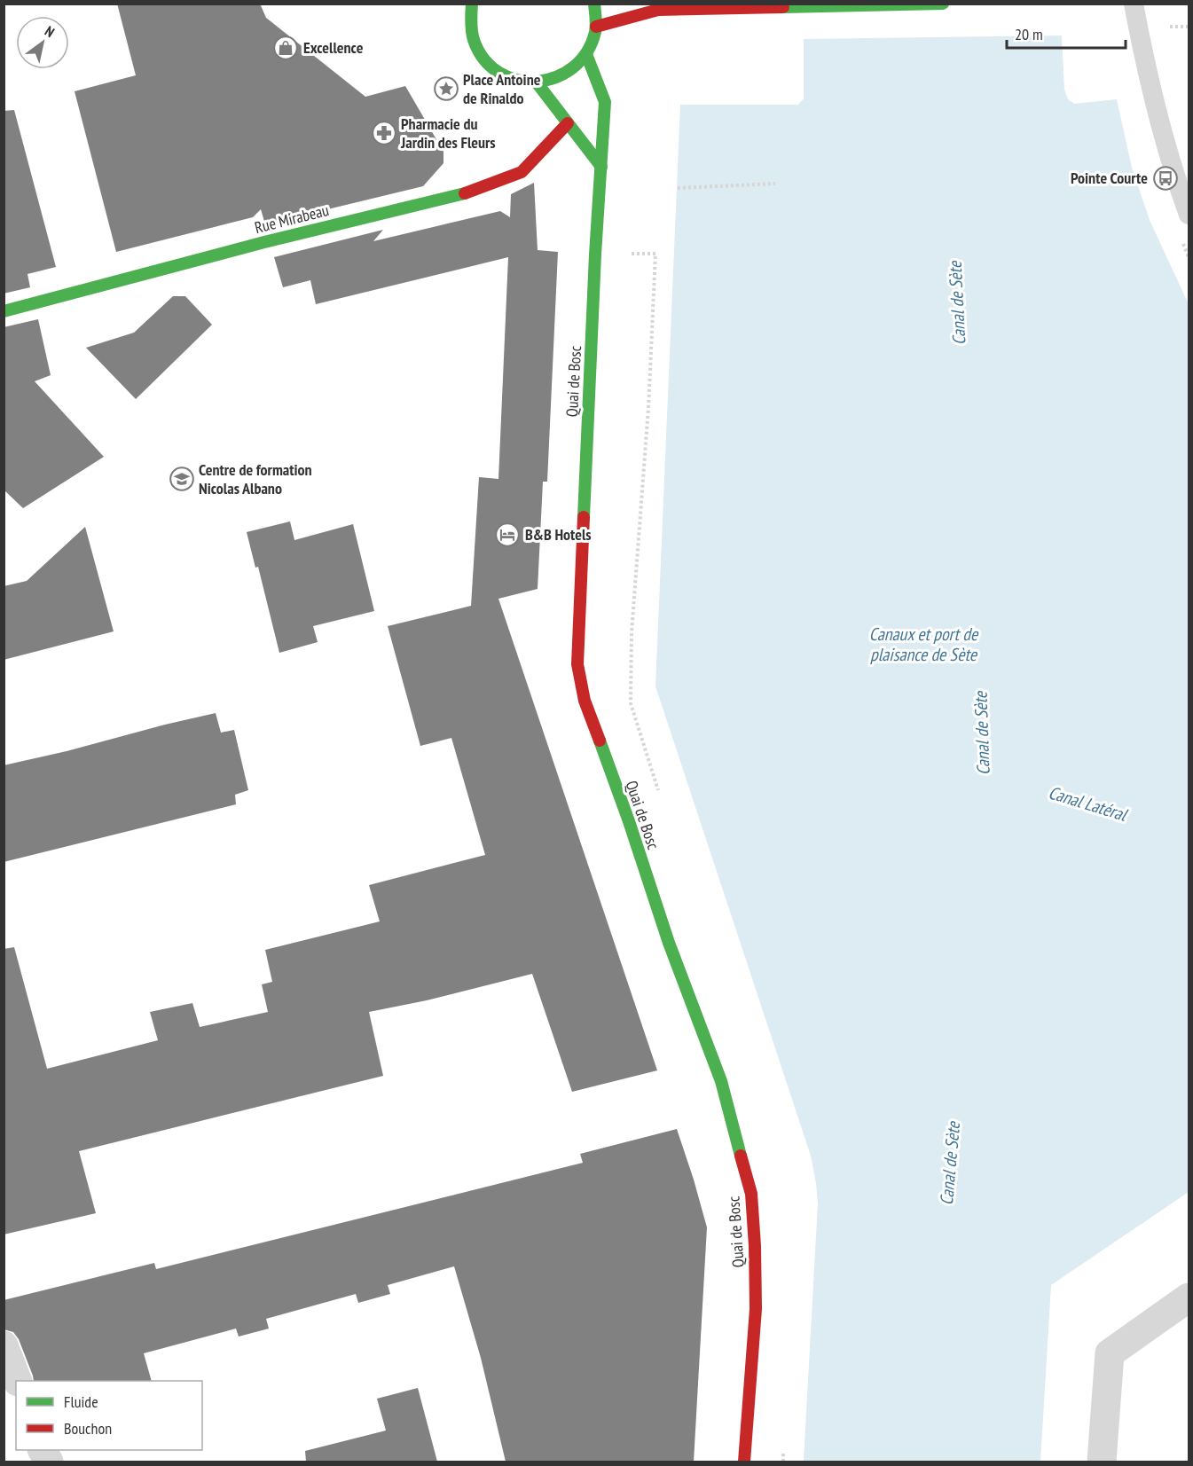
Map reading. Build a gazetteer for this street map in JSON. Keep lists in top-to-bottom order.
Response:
{
  "streets": {
    "street": ["Rue Mirabeau", "Quai de Bosc"]
  },
  "water": ["Canal de Sète", "Canaux et port de plaisance de Sète", "Canal Latéral"],
  "places": {
    "shop": ["Excellence"],
    "place": ["Place Antoine de Rinaldo"],
    "pharmacy": ["Pharmacie du Jardin des Fleurs"],
    "bus stop": ["Pointe Courte"],
    "school or university": ["Centre de formation Nicolas Albano"],
    "hotel": ["B&B Hotels"]
  },
  "legend": ["Fluide", "Bouchon"],
  "scale_bar": "20 m",
  "north": "top right"
}
